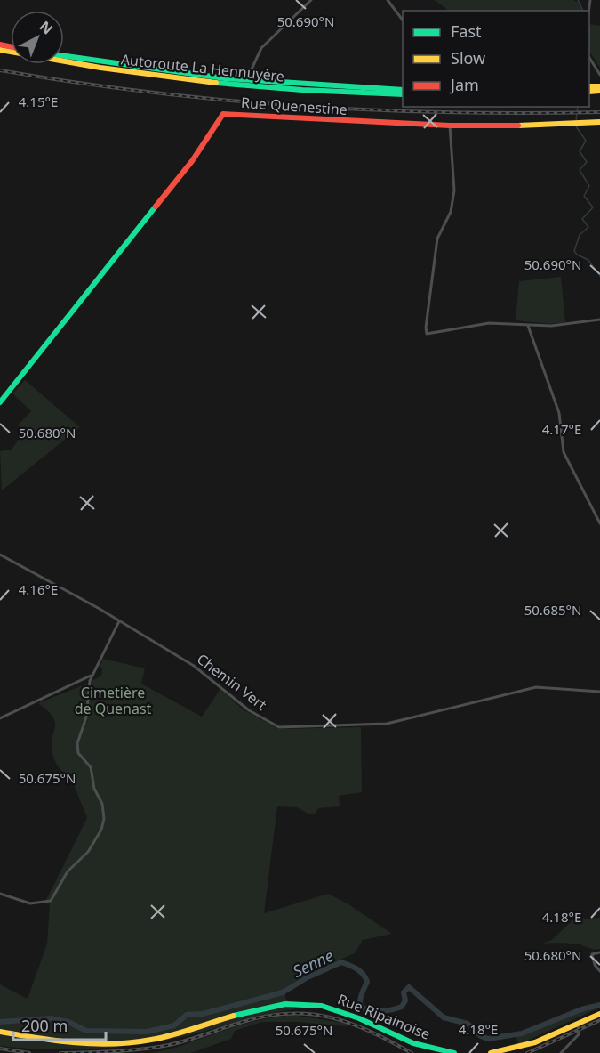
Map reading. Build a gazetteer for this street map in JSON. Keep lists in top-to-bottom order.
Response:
{
  "streets": {
    "main road": ["Autoroute La Hennuyère", "Rue Quenestine", "Rue Ripainoise"],
    "street": ["Chemin Vert"]
  },
  "water": ["Senne"],
  "parks": ["Cimetière de Quenast"],
  "legend": ["Fast", "Slow", "Jam"],
  "scale_bar": "200 m",
  "north": "top right",
  "coordinates": [
    "50.690°N",
    "4.15°E",
    "4.17°E",
    "50.680°N",
    "4.16°E",
    "50.685°N",
    "50.675°N",
    "4.18°E"
  ]
}
